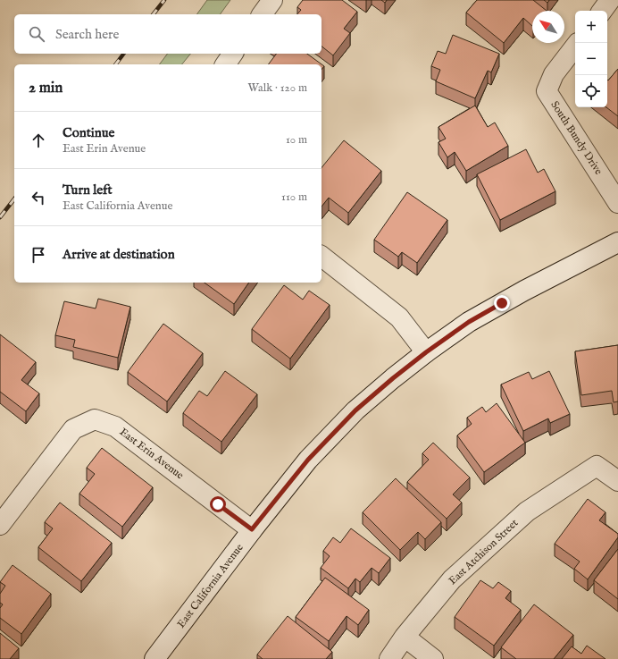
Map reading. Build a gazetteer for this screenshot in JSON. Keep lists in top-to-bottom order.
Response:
{
  "streets": {
    "street": [
      "South Bundy Drive",
      "East Erin Avenue",
      "East Atchison Street",
      "East California Avenue"
    ]
  },
  "crossings": [
    ["East Erin Avenue", "East California Avenue"]
  ],
  "north": "top left",
  "page": {
    "map_buttons": ["+", "−"],
    "search": "Search here",
    "heading": ["2 min", "Walk · 120 m"],
    "list": [
      ["Continue", "East Erin Avenue", "10 m"],
      ["Turn left", "East California Avenue", "110 m"],
      "Arrive at destination"
    ]
  }
}
